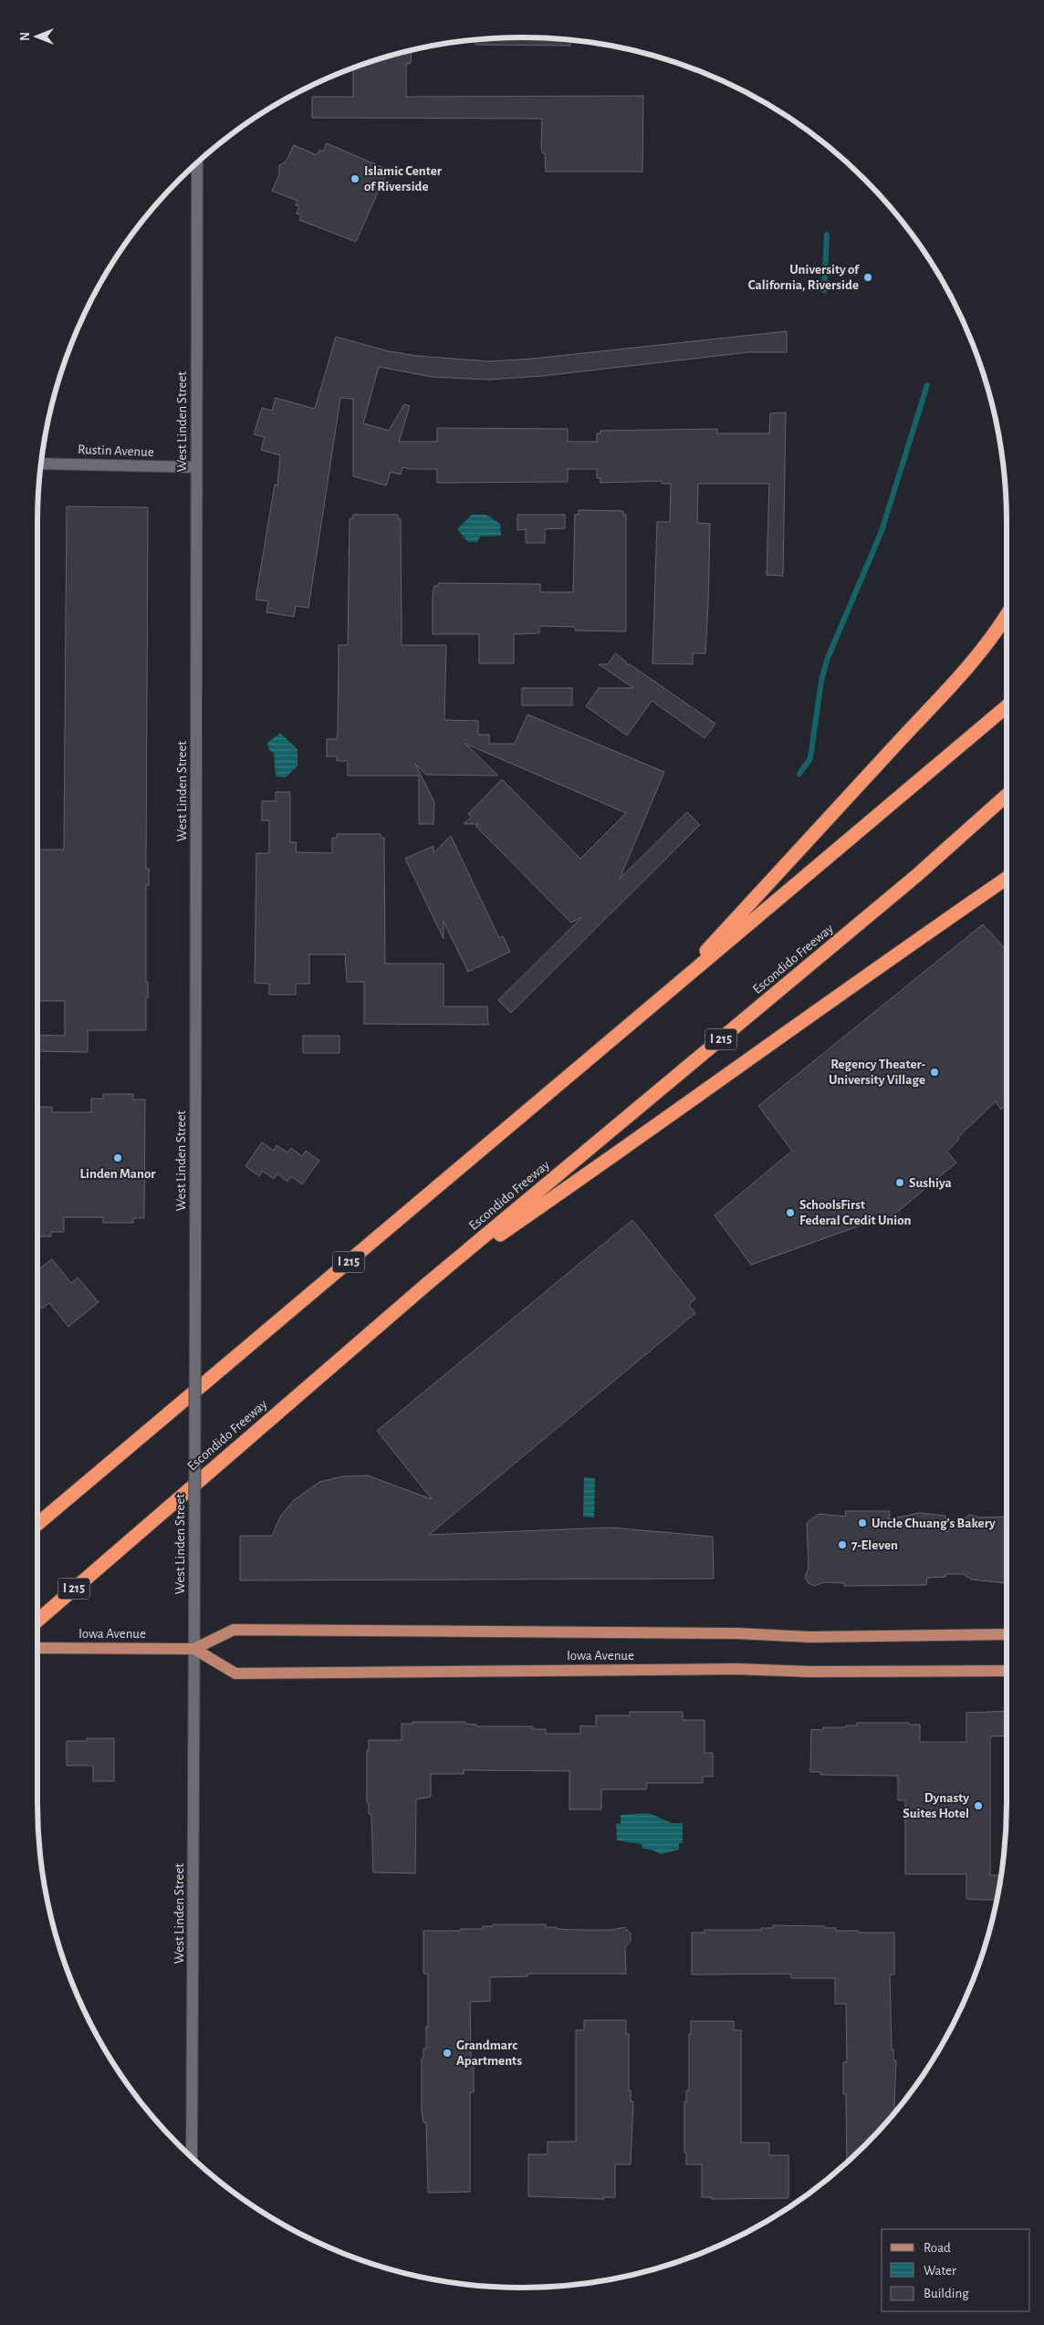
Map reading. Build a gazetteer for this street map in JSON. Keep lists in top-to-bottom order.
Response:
{
  "streets": {
    "highway": ["Escondido Freeway", "I 215"],
    "main road": ["Iowa Avenue"],
    "street": ["West Linden Street", "Rustin Avenue"]
  },
  "crossings": [
    ["West Linden Street", "Rustin Avenue"],
    ["West Linden Street", "Iowa Avenue"]
  ],
  "places": [
    "Islamic Center of Riverside",
    "University of California, Riverside",
    "Regency Theater- University Village",
    "Linden Manor",
    "Sushiya",
    "SchoolsFirst Federal Credit Union",
    "Uncle Chuang's Bakery",
    "7-Eleven",
    "Dynasty Suites Hotel",
    "Grandmarc Apartments"
  ],
  "legend": ["Road", "Water", "Building"],
  "north": "left"
}
